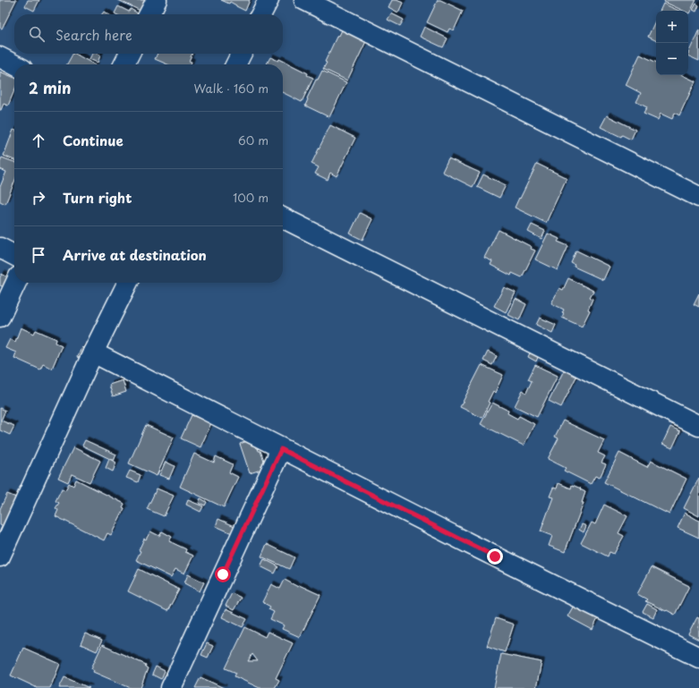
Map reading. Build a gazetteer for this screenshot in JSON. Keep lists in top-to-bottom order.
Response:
{
  "page": {
    "map_buttons": ["+", "−"],
    "search": "Search here",
    "heading": ["2 min", "Walk · 160 m"],
    "list": [
      ["Continue", "60 m"],
      ["Turn right", "100 m"],
      "Arrive at destination"
    ]
  }
}
